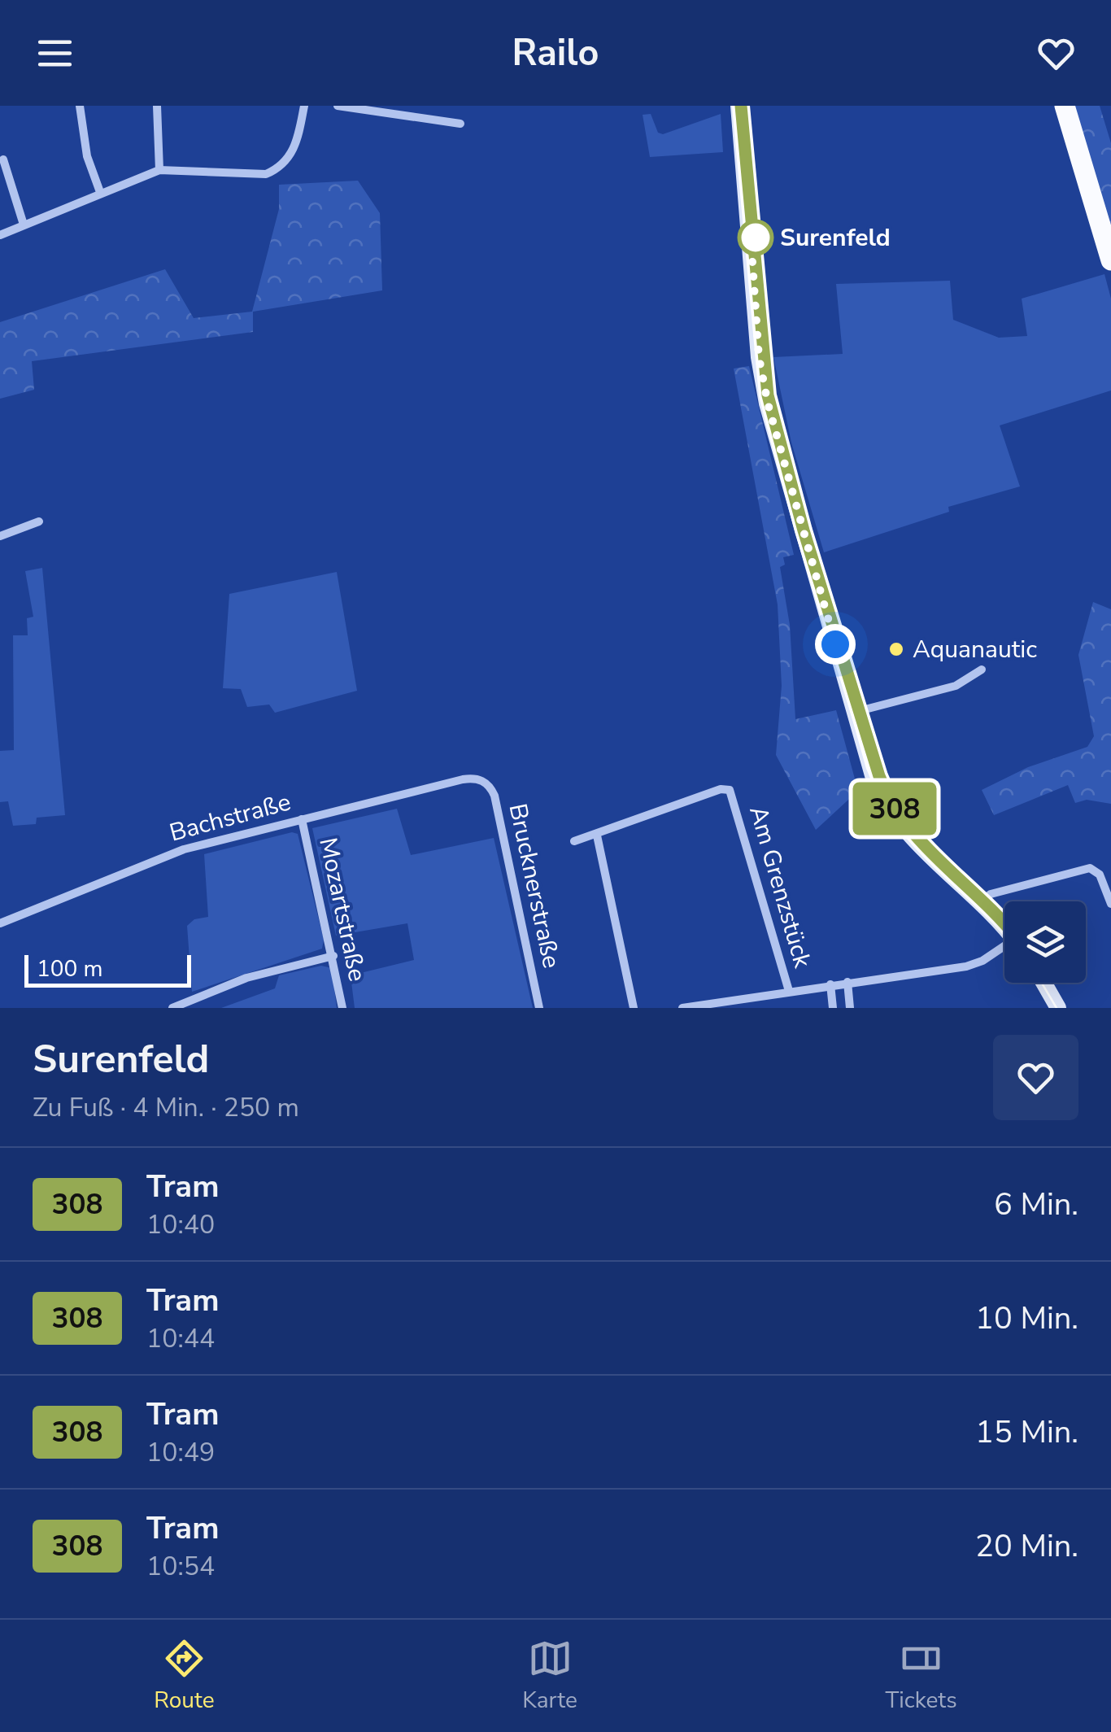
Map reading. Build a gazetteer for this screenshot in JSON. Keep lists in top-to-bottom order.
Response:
{
  "streets": {
    "street": [
      "Bachstraße",
      "Brucknerstraße",
      "Am Grenzstück",
      "Mozartstraße"
    ]
  },
  "crossings": [
    ["Bachstraße", "Brucknerstraße"],
    ["Bachstraße", "Mozartstraße"]
  ],
  "places": ["Surenfeld", "Aquanautic"],
  "lines": ["tram line 308"],
  "scale_bar": "100 m",
  "page": {
    "header": "Railo",
    "on_map": "308",
    "scale": "100 m",
    "heading": ["Surenfeld", "Zu Fuß · 4 Min. · 250 m"],
    "list": [
      {
        "mark": "308",
        "name": "Tram",
        "note": "10:40",
        "value": "6 Min."
      },
      {
        "mark": "308",
        "name": "Tram",
        "note": "10:44",
        "value": "10 Min."
      },
      {
        "mark": "308",
        "name": "Tram",
        "note": "10:49",
        "value": "15 Min."
      },
      {
        "mark": "308",
        "name": "Tram",
        "note": "10:54",
        "value": "20 Min."
      }
    ],
    "tabs": ["Route", "Karte", "Tickets"]
  }
}
